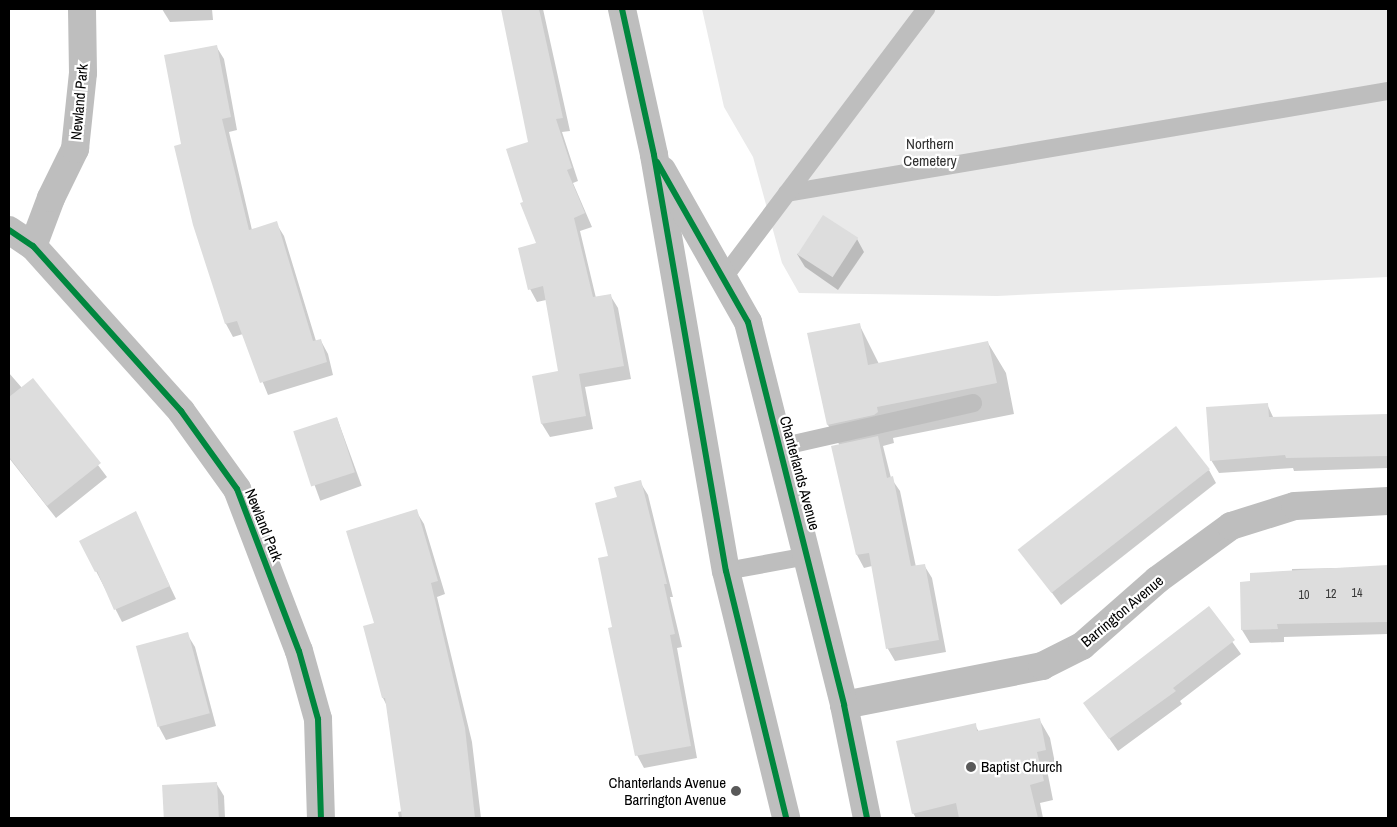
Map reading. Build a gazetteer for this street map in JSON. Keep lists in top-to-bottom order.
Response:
{
  "streets": {
    "street": ["Newland Park", "Chanterlands Avenue", "Barrington Avenue"]
  },
  "crossings": [
    ["Chanterlands Avenue", "Barrington Avenue"]
  ],
  "parks": ["Northern Cemetery"],
  "places": ["Baptist Church", "Chanterlands Avenue Barrington Avenue"],
  "house_numbers": ["14", "12", "10"]
}
